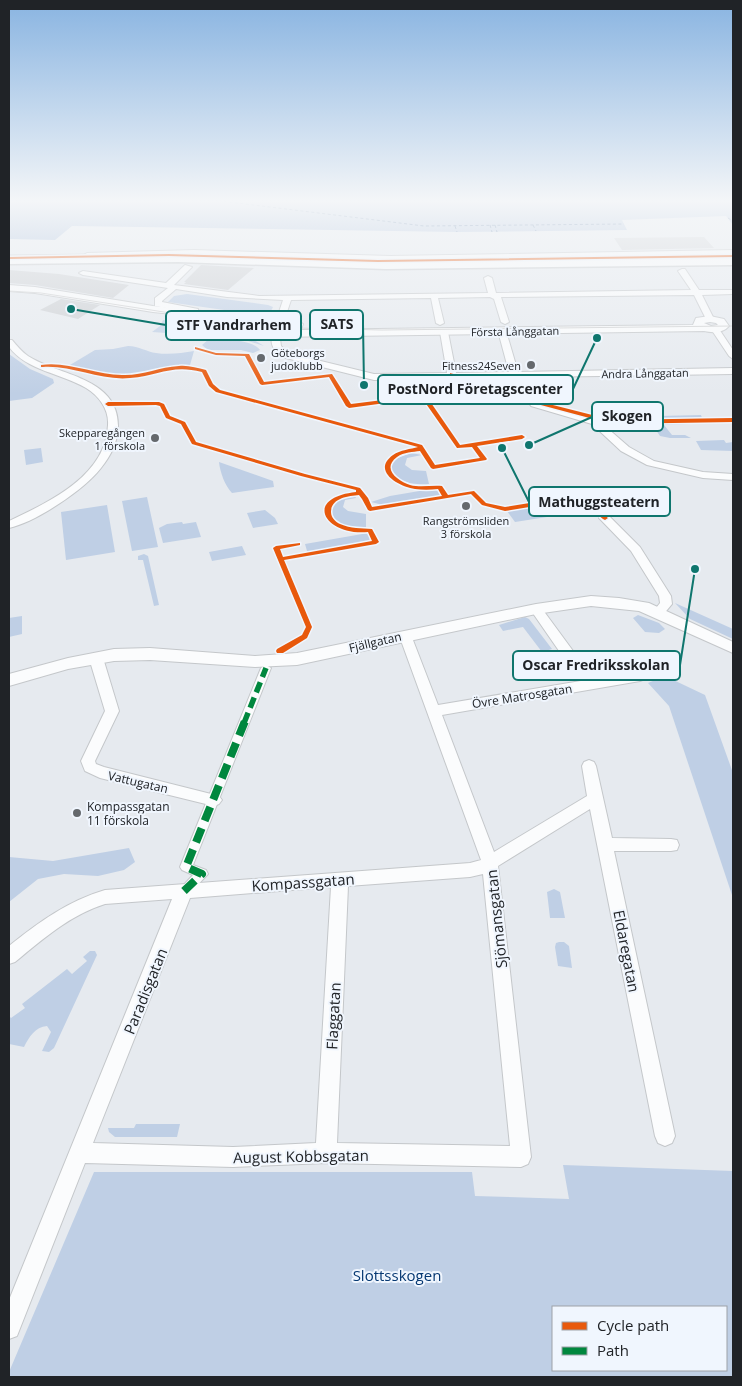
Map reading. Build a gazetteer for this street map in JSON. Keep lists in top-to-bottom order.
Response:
{
  "streets": {
    "street": [
      "Första Långgatan",
      "Andra Långgatan",
      "Fjällgatan",
      "Övre Matrosgatan",
      "Vattugatan",
      "Kompassgatan",
      "Sjömansgatan",
      "Eldaregatan",
      "Paradisgatan",
      "Flaggatan",
      "August Kobbsgatan"
    ]
  },
  "crossings": [
    ["Första Långgatan", "Andra Långgatan"],
    ["Fjällgatan", "Vattugatan"],
    ["Fjällgatan", "Sjömansgatan"],
    ["Övre Matrosgatan", "Sjömansgatan"],
    ["Vattugatan", "Paradisgatan"],
    ["Kompassgatan", "Sjömansgatan"],
    ["Kompassgatan", "Eldaregatan"],
    ["Kompassgatan", "Paradisgatan"],
    ["Kompassgatan", "Flaggatan"],
    ["Sjömansgatan", "August Kobbsgatan"],
    ["Paradisgatan", "August Kobbsgatan"],
    ["Flaggatan", "August Kobbsgatan"]
  ],
  "parks": ["Slottsskogen"],
  "places": [
    "STF Vandrarhem",
    "PostNord Företagscenter",
    "Göteborgs judoklubb",
    "Fitness24Seven",
    "SATS",
    "Skepparegången 1 förskola",
    "Skogen",
    "Mathuggsteatern",
    "Rangströmsliden 3 förskola",
    "Oscar Fredriksskolan",
    "Kompassgatan 11 förskola"
  ],
  "legend": ["Cycle path", "Path"]
}
